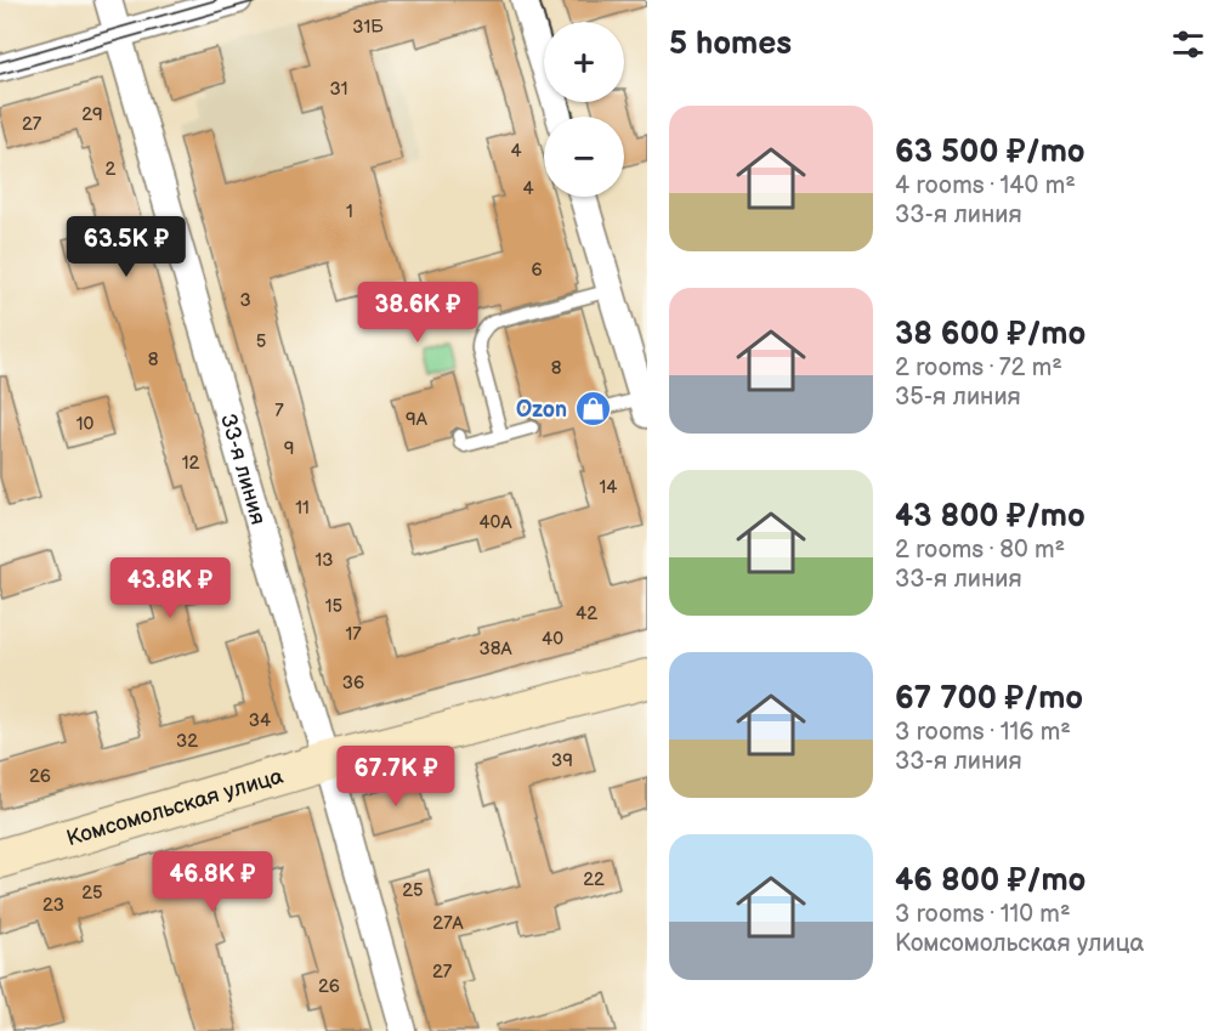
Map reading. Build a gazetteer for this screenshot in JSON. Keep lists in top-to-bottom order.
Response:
{
  "streets": {
    "street": ["33-я линия", "Комсомольская улица"]
  },
  "crossings": [
    ["33-я линия", "Комсомольская улица"]
  ],
  "places": {
    "shop": ["Ozon"]
  },
  "house_numbers": [
    "31Б",
    "31",
    "29",
    "27",
    "4",
    "2",
    "4",
    "1",
    "6",
    "3",
    "5",
    "8",
    "8",
    "7",
    "9А",
    "10",
    "9",
    "12",
    "14",
    "11",
    "40А",
    "13",
    "15",
    "42",
    "17",
    "40",
    "38А",
    "36",
    "34",
    "32",
    "39",
    "26",
    "22",
    "25",
    "25",
    "23",
    "27А",
    "27",
    "26"
  ],
  "page": {
    "heading": "5 homes",
    "map_buttons": ["+", "−"],
    "list": [
      {
        "name": "63 500 ₽/mo",
        "note": "4 rooms · 140 m² · 33-я линия"
      },
      {
        "name": "38 600 ₽/mo",
        "note": "2 rooms · 72 m² · 35-я линия"
      },
      {
        "name": "43 800 ₽/mo",
        "note": "2 rooms · 80 m² · 33-я линия"
      },
      {
        "name": "67 700 ₽/mo",
        "note": "3 rooms · 116 m² · 33-я линия"
      },
      {
        "name": "46 800 ₽/mo",
        "note": "3 rooms · 110 m² · Комсомольская улица"
      }
    ],
    "price": [
      "63.5K ₽",
      "38.6K ₽",
      "43.8K ₽",
      "67.7K ₽",
      "46.8K ₽"
    ]
  }
}
